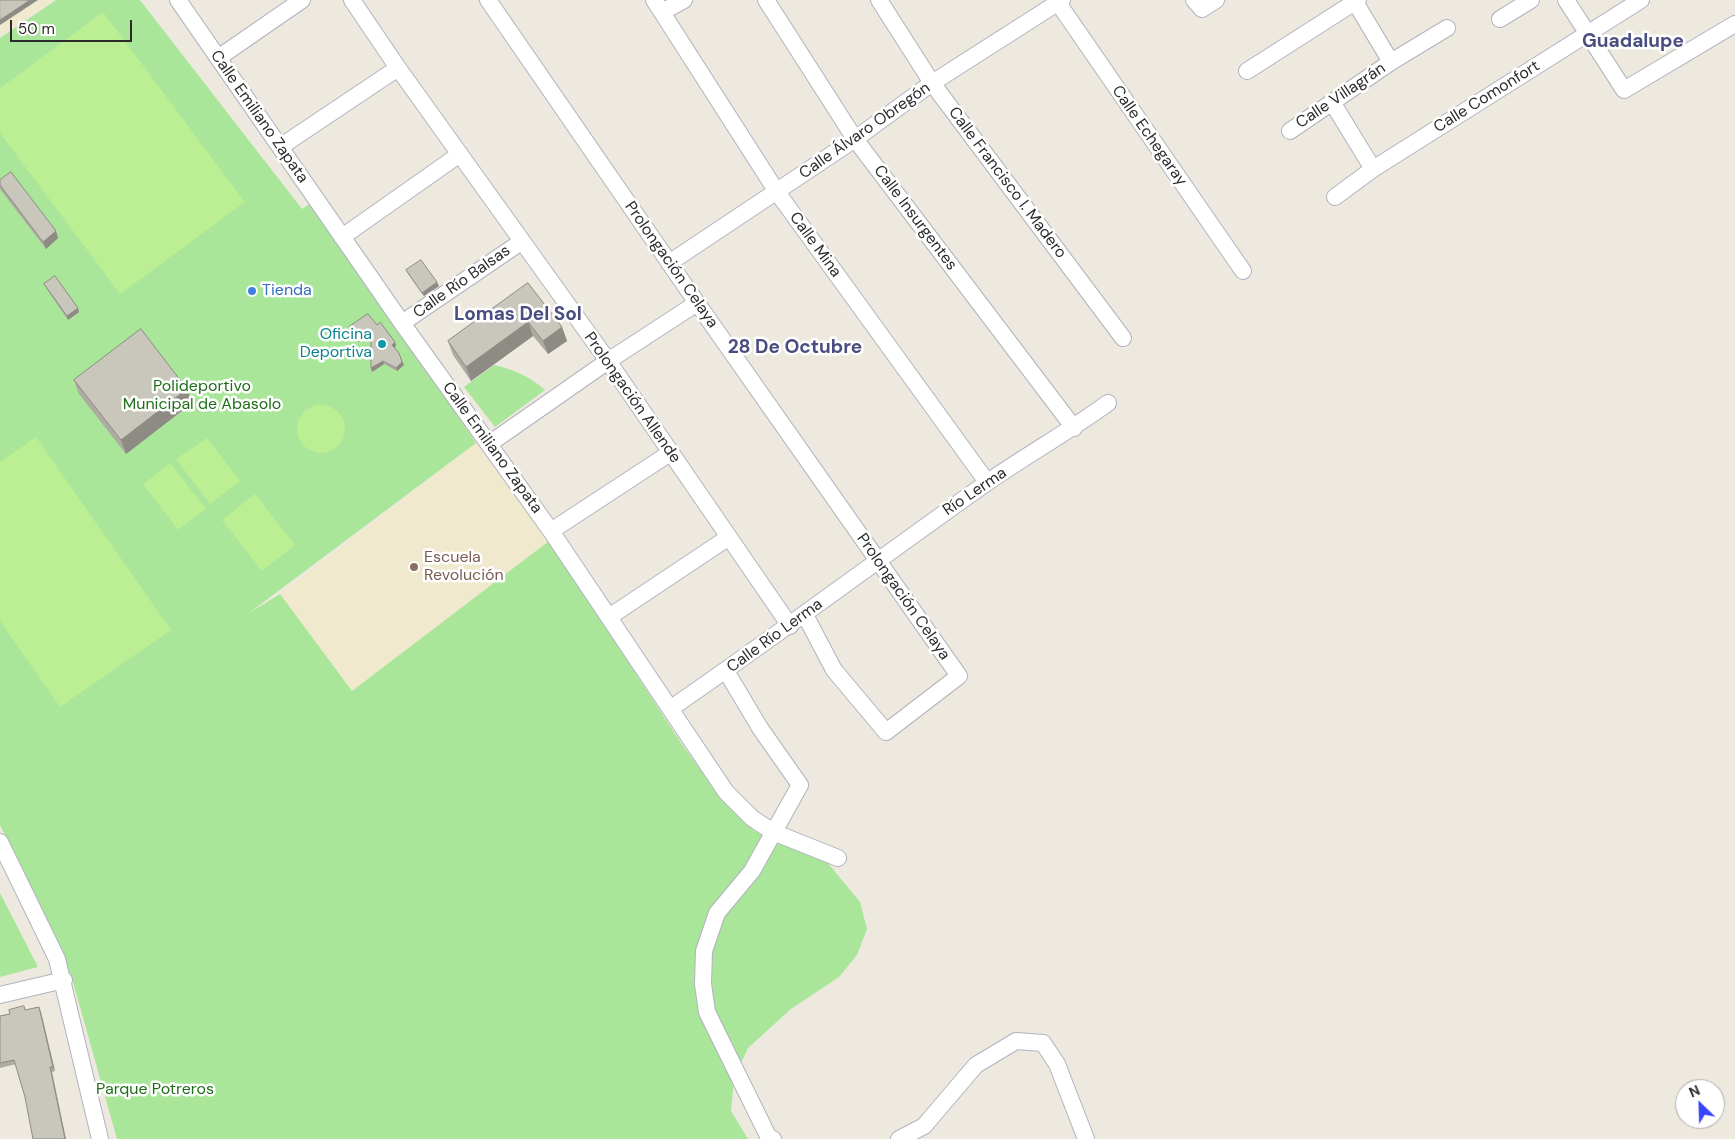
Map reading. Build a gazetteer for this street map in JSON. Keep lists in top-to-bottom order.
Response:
{
  "streets": {
    "street": [
      "Calle Villagrán",
      "Calle Comonfort",
      "Calle Emiliano Zapata",
      "Calle Álvaro Obregón",
      "Calle Echegaray",
      "Calle Francisco I. Madero",
      "Calle Insurgentes",
      "Calle Mina",
      "Prolongación Celaya",
      "Calle Río Balsas",
      "Prolongación Allende",
      "Río Lerma",
      "Calle Río Lerma"
    ]
  },
  "crossings": [
    ["Calle Emiliano Zapata", "Calle Río Balsas"],
    ["Calle Emiliano Zapata", "Calle Río Lerma"],
    ["Calle Álvaro Obregón", "Calle Echegaray"],
    ["Calle Álvaro Obregón", "Calle Francisco I. Madero"],
    ["Calle Álvaro Obregón", "Calle Insurgentes"],
    ["Calle Álvaro Obregón", "Calle Mina"],
    ["Calle Álvaro Obregón", "Prolongación Celaya"],
    ["Calle Insurgentes", "Río Lerma"],
    ["Calle Mina", "Río Lerma"],
    ["Prolongación Celaya", "Río Lerma"],
    ["Prolongación Celaya", "Calle Río Lerma"],
    ["Calle Río Balsas", "Prolongación Allende"],
    ["Prolongación Allende", "Calle Río Lerma"],
    ["Río Lerma", "Calle Río Lerma"]
  ],
  "districts": ["Guadalupe", "Lomas Del Sol", "28 De Octubre"],
  "parks": ["Polideportivo Municipal de Abasolo", "Parque Potreros"],
  "places": ["Tienda", "Oficina Deportiva", "Escuela Revolución"],
  "scale_bar": "50 m",
  "north": "top left"
}
